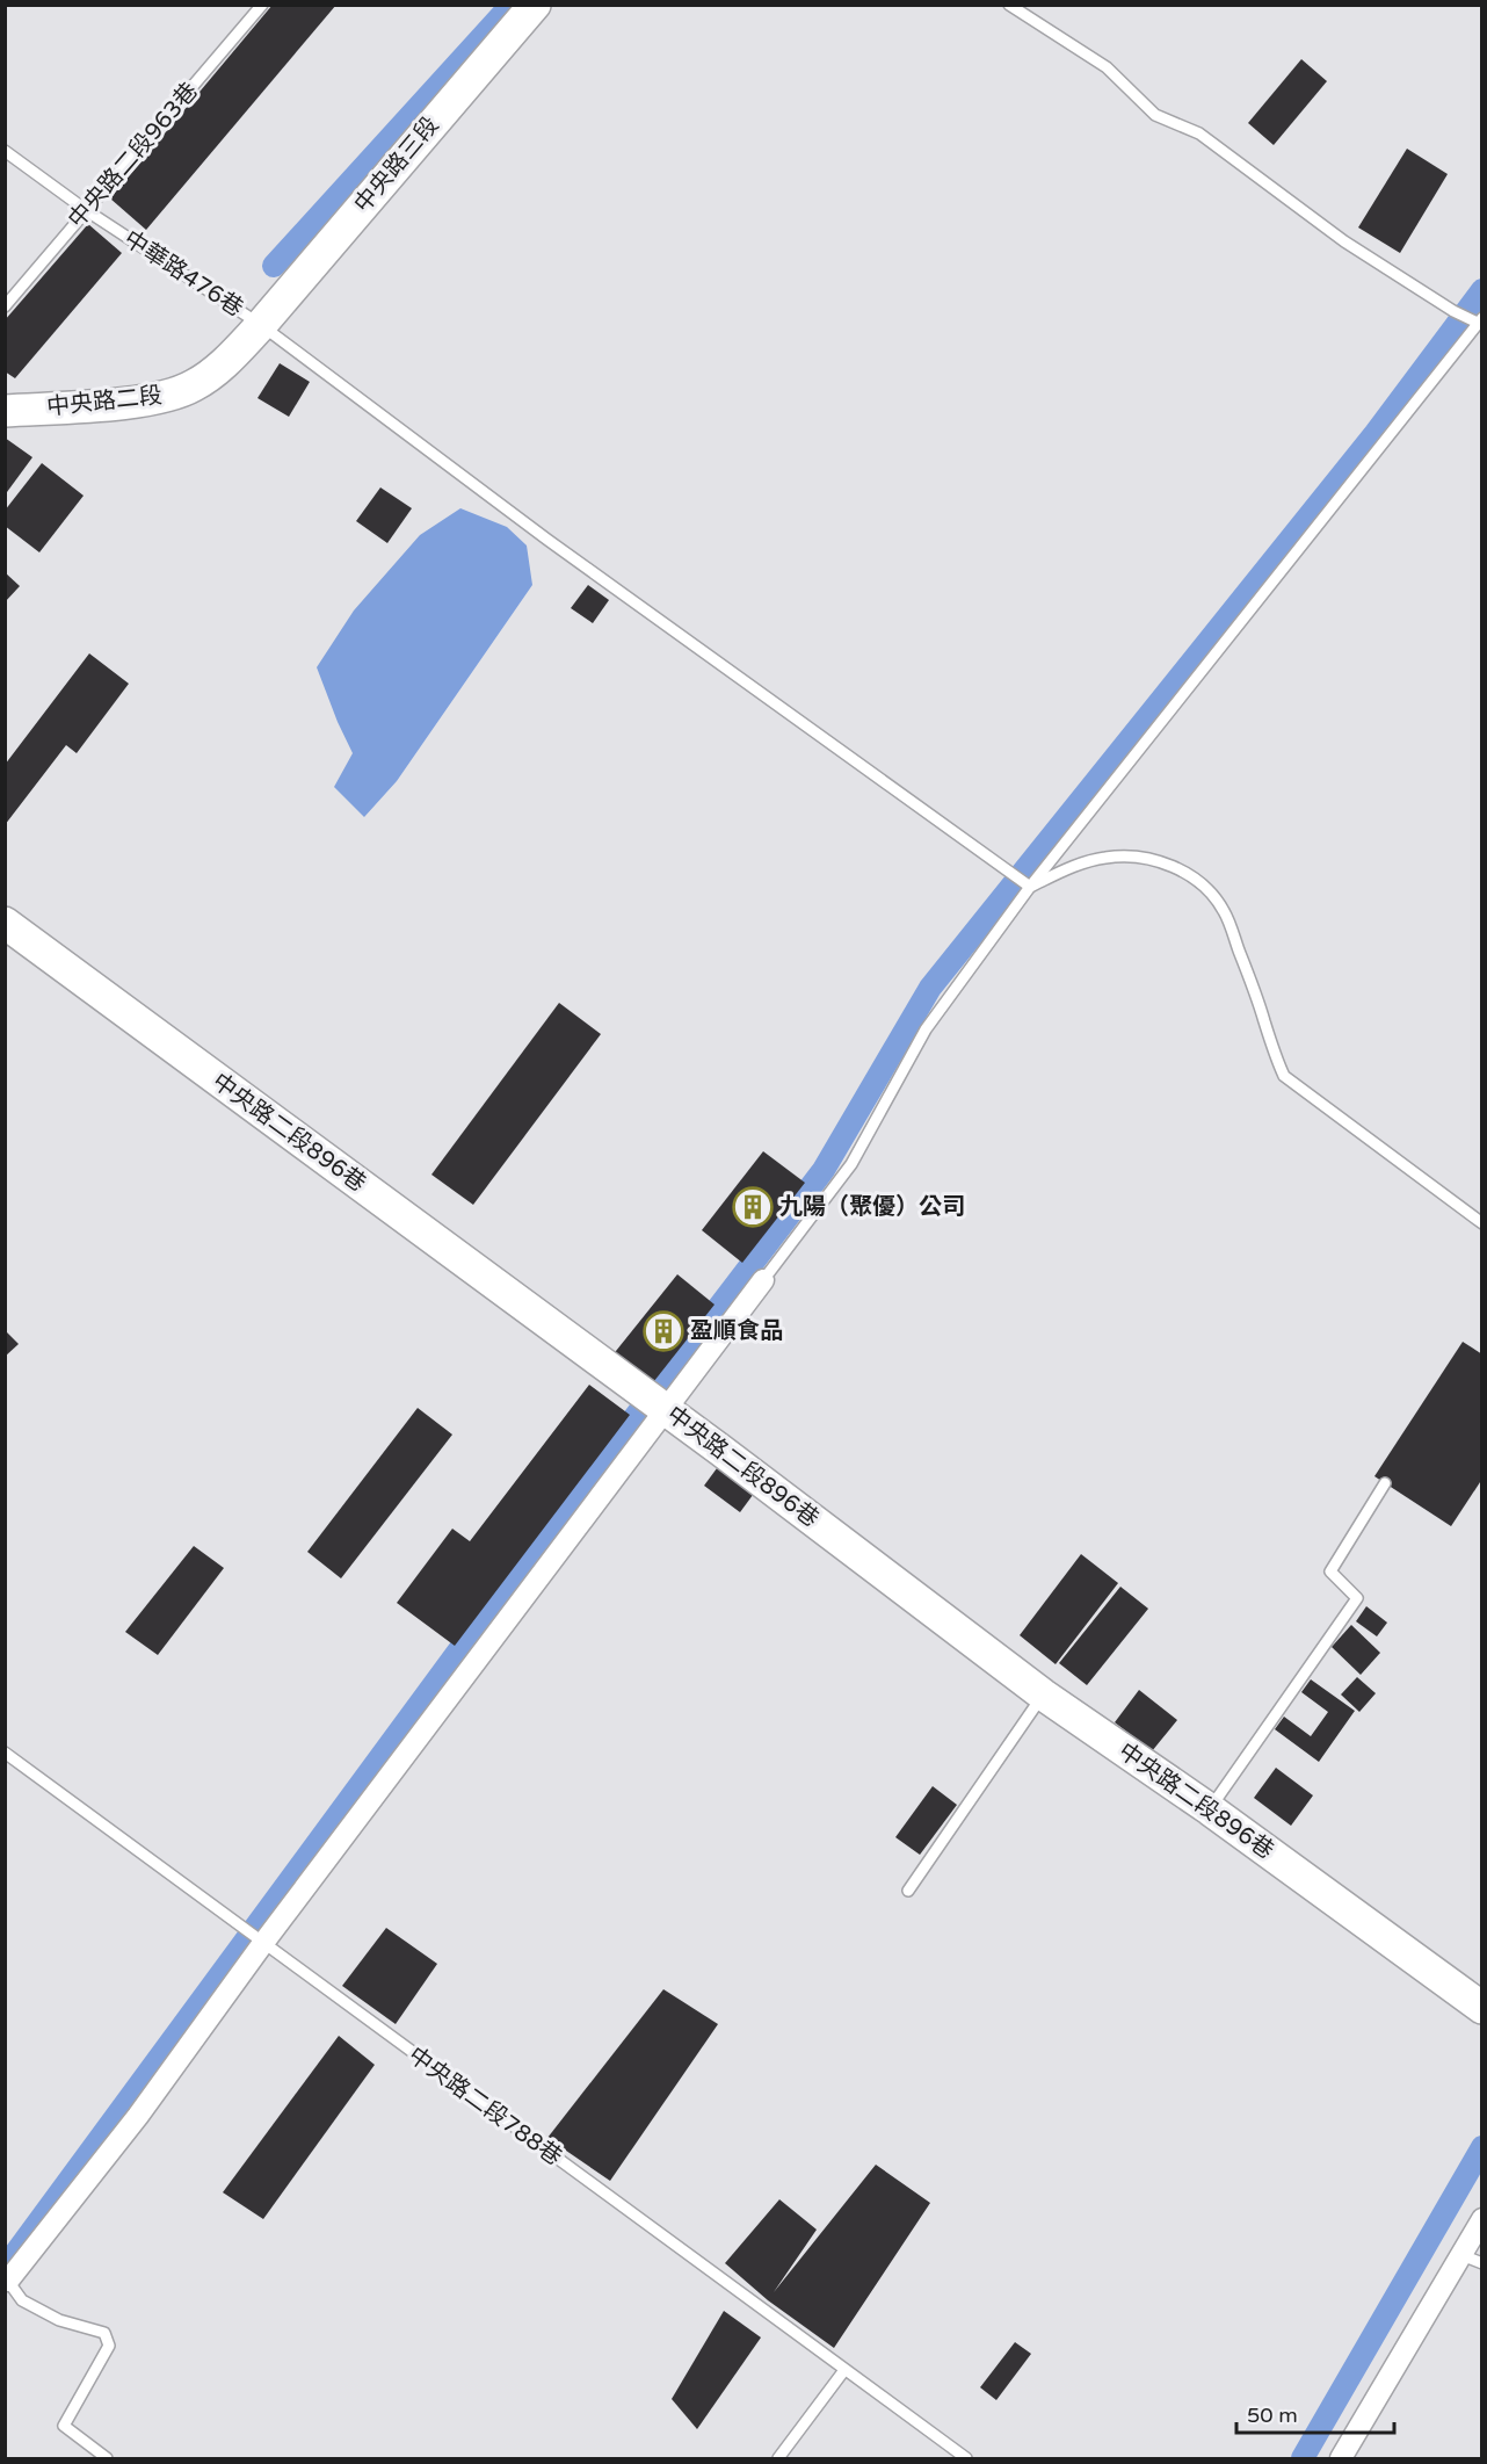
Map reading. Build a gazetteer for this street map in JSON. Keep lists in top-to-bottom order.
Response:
{
  "streets": {
    "street": ["中央路三段", "中央路二段", "中央路二段896巷"],
    "lane": ["中央路二段963巷", "中華路476巷", "中央路二段788巷"]
  },
  "crossings": [
    ["中央路二段963巷", "中華路476巷"],
    ["中央路三段", "中華路476巷"],
    ["中央路三段", "中央路二段"],
    ["中華路476巷", "中央路二段"]
  ],
  "places": {
    "building": ["九陽（聚優）公司", "盈順食品"]
  },
  "scale_bar": "50 m"
}
